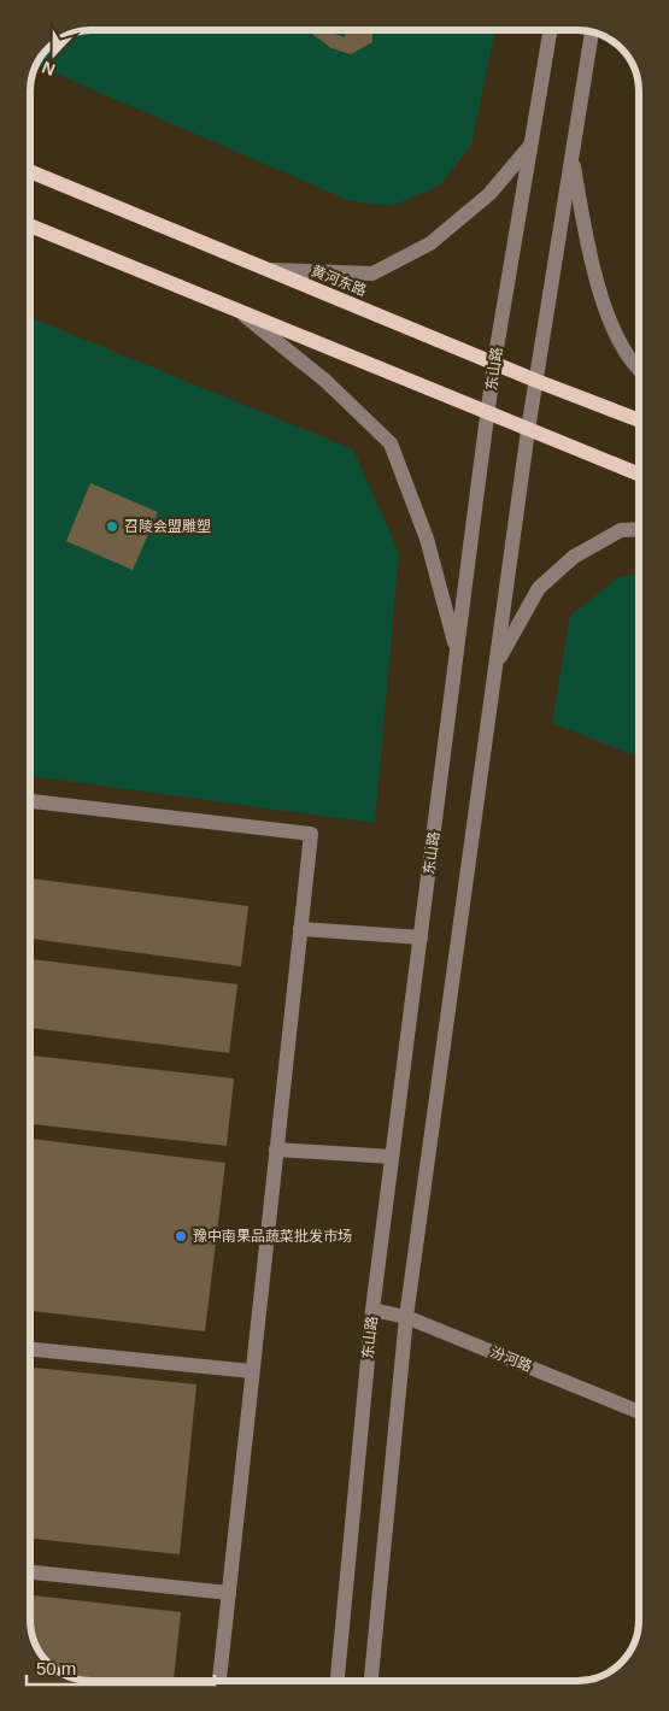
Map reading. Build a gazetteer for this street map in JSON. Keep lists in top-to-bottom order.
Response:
{
  "streets": {
    "main road": ["黄河东路"],
    "street": ["东山路", "汾河路"]
  },
  "crossings": [
    ["黄河东路", "东山路"],
    ["东山路", "汾河路"]
  ],
  "places": ["召陵会盟雕塑", "豫中南果品蔬菜批发市场"],
  "scale_bar": "50 m",
  "north": "bottom"
}
